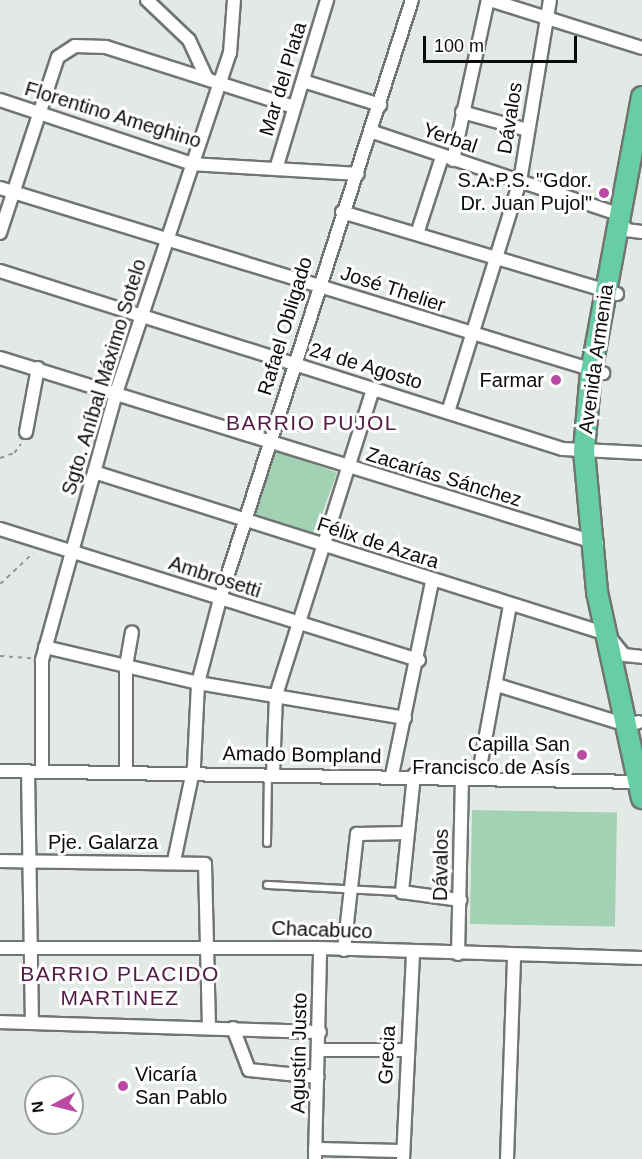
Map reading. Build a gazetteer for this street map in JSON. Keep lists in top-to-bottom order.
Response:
{
  "streets": {
    "main road": ["Avenida Armenia"],
    "street": [
      "Mar del Plata",
      "Florentino Ameghino",
      "Dávalos",
      "Yerbal",
      "José Thelier",
      "Rafael Obligado",
      "24 de Agosto",
      "Sgto. Aníbal Máximo Sotelo",
      "Zacarías Sánchez",
      "Félix de Azara",
      "Ambrosetti",
      "Amado Bompland",
      "Pje. Galarza",
      "Chacabuco",
      "Agustín Justo",
      "Grecia"
    ]
  },
  "crossings": [
    ["Mar del Plata", "Florentino Ameghino"],
    ["Florentino Ameghino", "Rafael Obligado"],
    ["Florentino Ameghino", "Sgto. Aníbal Máximo Sotelo"],
    ["Dávalos", "Yerbal"],
    ["Dávalos", "José Thelier"],
    ["Dávalos", "24 de Agosto"],
    ["Dávalos", "Amado Bompland"],
    ["Dávalos", "Chacabuco"],
    ["Yerbal", "Rafael Obligado"],
    ["Yerbal", "Avenida Armenia"],
    ["José Thelier", "Rafael Obligado"],
    ["José Thelier", "Avenida Armenia"],
    ["José Thelier", "Sgto. Aníbal Máximo Sotelo"],
    ["Rafael Obligado", "24 de Agosto"],
    ["Rafael Obligado", "Zacarías Sánchez"],
    ["Rafael Obligado", "Félix de Azara"],
    ["Rafael Obligado", "Ambrosetti"],
    ["Rafael Obligado", "Amado Bompland"],
    ["Rafael Obligado", "Pje. Galarza"],
    ["Avenida Armenia", "24 de Agosto"],
    ["Avenida Armenia", "Zacarías Sánchez"],
    ["Avenida Armenia", "Félix de Azara"],
    ["Avenida Armenia", "Amado Bompland"],
    ["24 de Agosto", "Sgto. Aníbal Máximo Sotelo"],
    ["Sgto. Aníbal Máximo Sotelo", "Zacarías Sánchez"],
    ["Sgto. Aníbal Máximo Sotelo", "Félix de Azara"],
    ["Sgto. Aníbal Máximo Sotelo", "Ambrosetti"],
    ["Sgto. Aníbal Máximo Sotelo", "Amado Bompland"],
    ["Pje. Galarza", "Chacabuco"],
    ["Chacabuco", "Agustín Justo"],
    ["Chacabuco", "Grecia"]
  ],
  "districts": ["BARRIO PUJOL", "BARRIO PLACIDO MARTINEZ"],
  "places": [
    "S.A.P.S. \"Gdor. Dr. Juan Pujol\"",
    "Farmar",
    "Capilla San Francisco de Asís",
    "Vicaría San Pablo"
  ],
  "scale_bar": "100 m",
  "north": "left"
}
